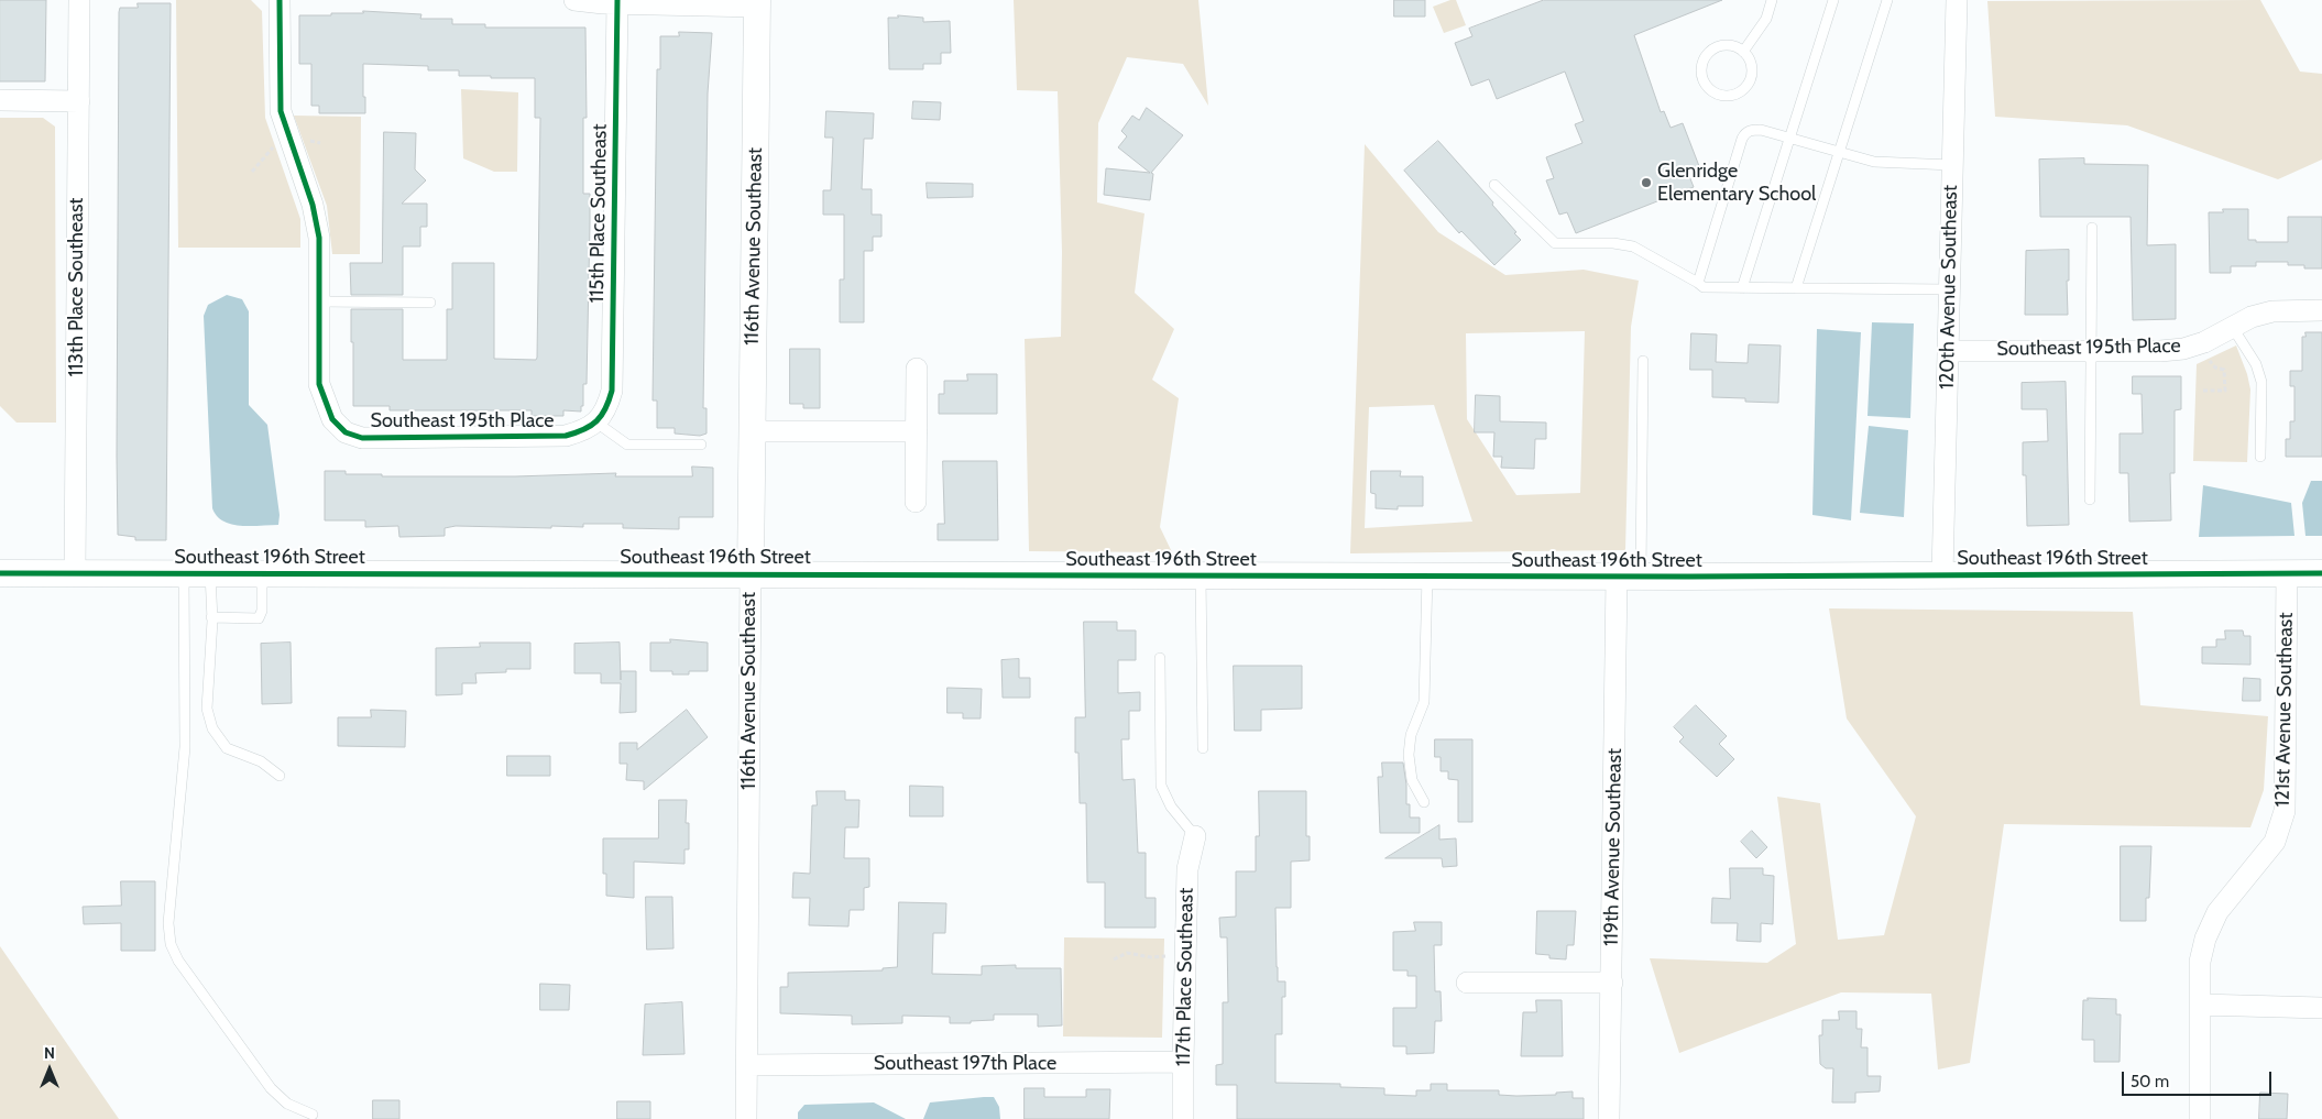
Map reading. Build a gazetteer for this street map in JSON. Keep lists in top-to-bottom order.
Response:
{
  "streets": {
    "street": [
      "115th Place Southeast",
      "116th Avenue Southeast",
      "113th Place Southeast",
      "120th Avenue Southeast",
      "Southeast 195th Place",
      "Southeast 196th Street",
      "121st Avenue Southeast",
      "119th Avenue Southeast",
      "117th Place Southeast",
      "Southeast 197th Place"
    ]
  },
  "crossings": [
    ["115th Place Southeast", "Southeast 195th Place"],
    ["116th Avenue Southeast", "Southeast 196th Street"],
    ["116th Avenue Southeast", "Southeast 197th Place"],
    ["113th Place Southeast", "Southeast 196th Street"],
    ["120th Avenue Southeast", "Southeast 195th Place"],
    ["120th Avenue Southeast", "Southeast 196th Street"],
    ["Southeast 196th Street", "121st Avenue Southeast"],
    ["Southeast 196th Street", "119th Avenue Southeast"],
    ["117th Place Southeast", "Southeast 197th Place"]
  ],
  "places": ["Glenridge Elementary School"],
  "scale_bar": "50 m",
  "north": "top"
}
